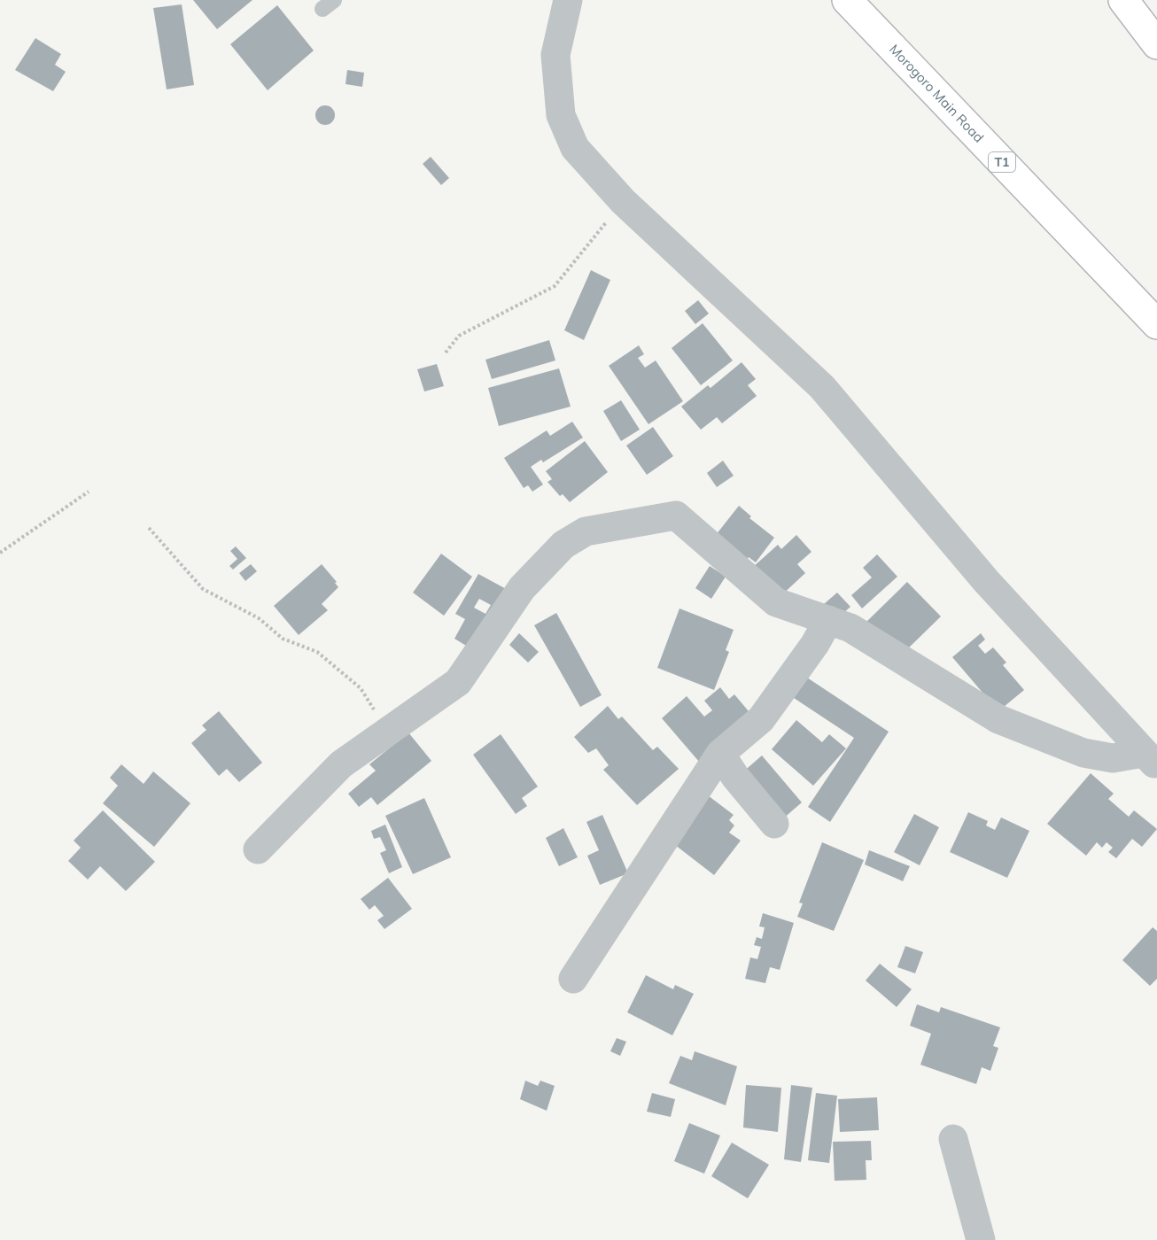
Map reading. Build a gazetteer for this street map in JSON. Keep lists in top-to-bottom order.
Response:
{
  "streets": {
    "highway": ["Morogoro Main Road", "T1"]
  }
}
